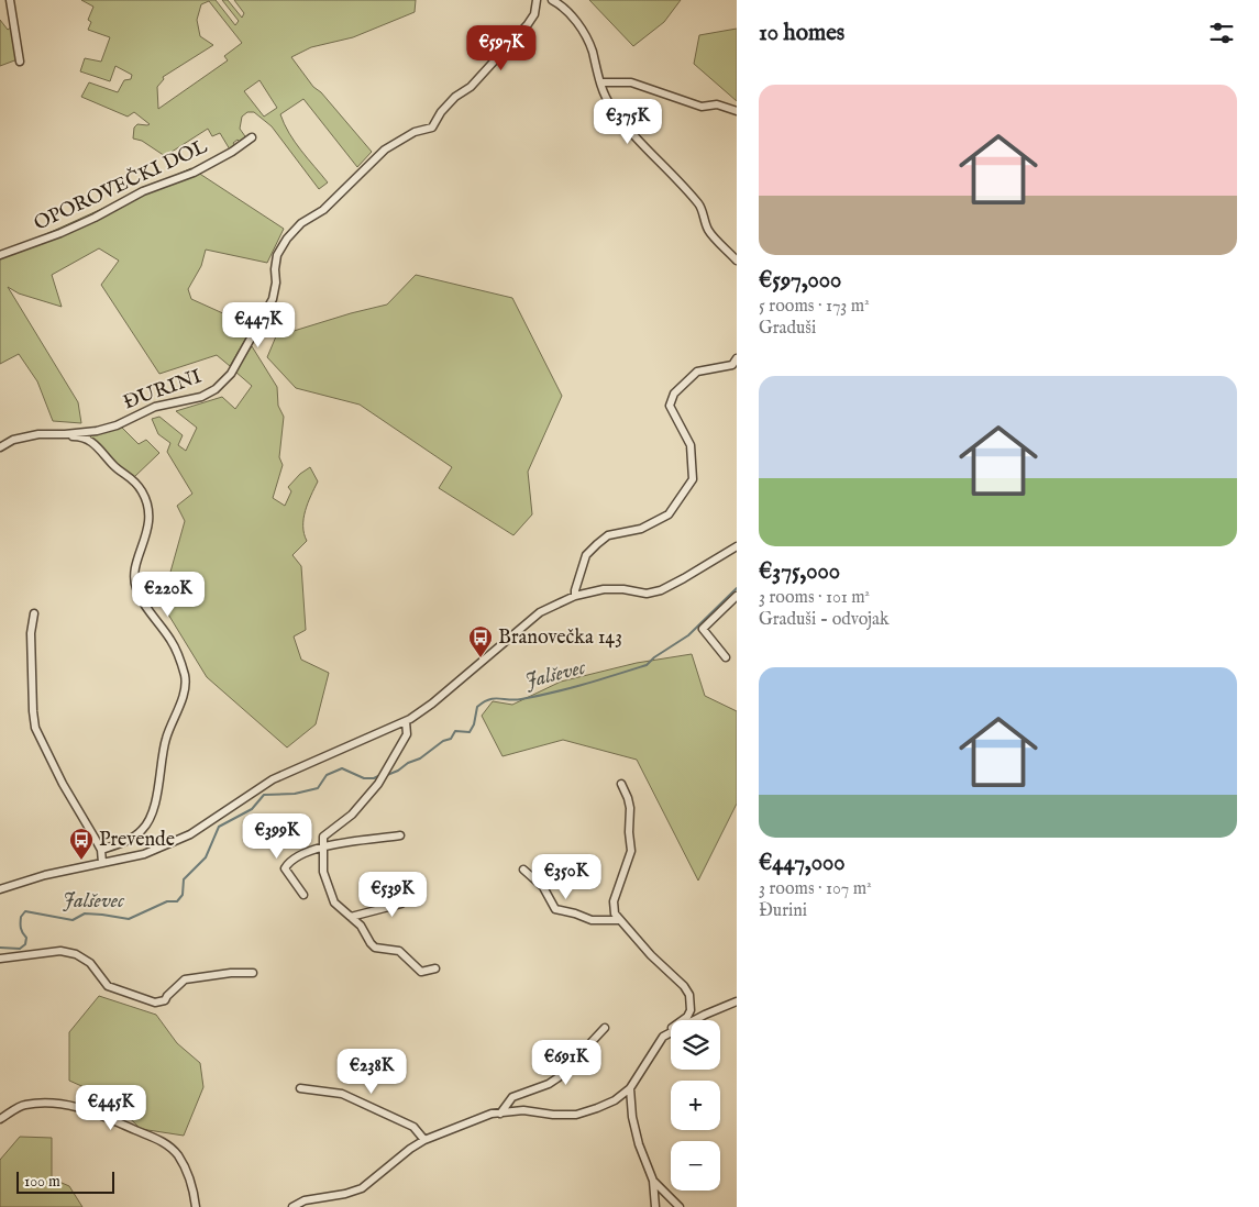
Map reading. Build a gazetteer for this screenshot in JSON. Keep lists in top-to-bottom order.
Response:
{
  "streets": {
    "street": ["OPOROVEČKI DOL", "ĐURINI"]
  },
  "water": ["Jalševec"],
  "places": {
    "bus stop": ["Branovečka 143", "Prevende"]
  },
  "scale_bar": "100 m",
  "page": {
    "heading": "10 homes",
    "price": [
      "€597K",
      "€375K",
      "€447K",
      "€220K",
      "€399K",
      "€350K",
      "€539K",
      "€691K",
      "€238K",
      "€445K"
    ],
    "list": [
      {
        "name": "€597,000",
        "note": "5 rooms · 173 m² · Graduši"
      },
      {
        "name": "€375,000",
        "note": "3 rooms · 101 m² · Graduši - odvojak"
      },
      {
        "name": "€447,000",
        "note": "3 rooms · 107 m² · Đurini"
      }
    ],
    "map_buttons": ["+", "−"],
    "scale": "100 m"
  }
}
